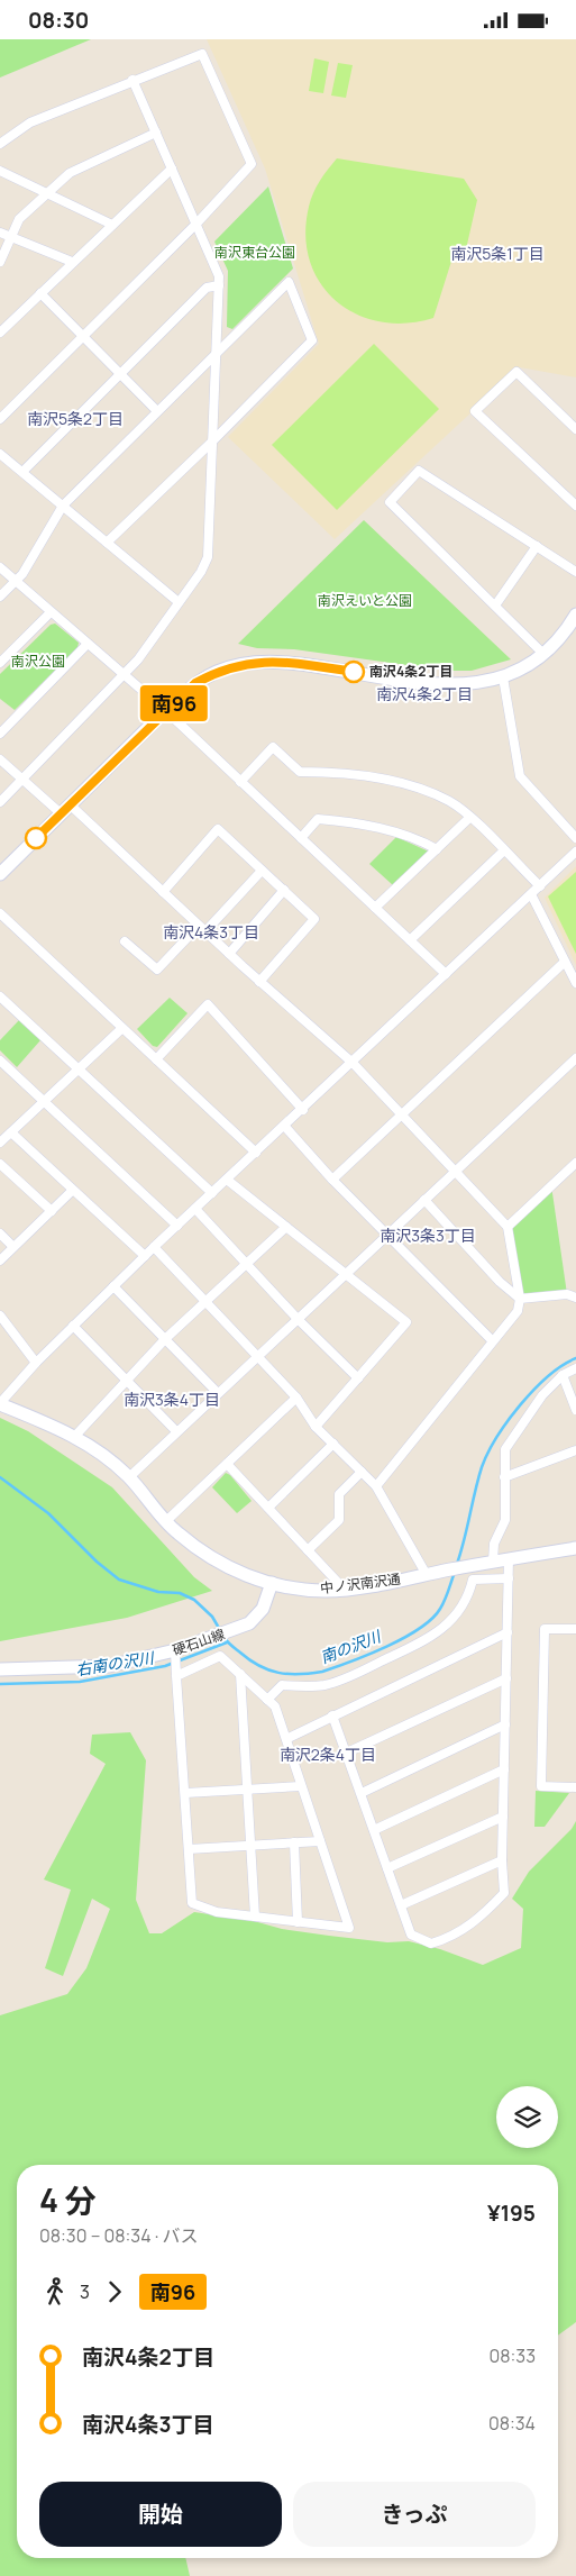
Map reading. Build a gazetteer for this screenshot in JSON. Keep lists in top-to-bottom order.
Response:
{
  "streets": {
    "street": ["中ノ沢南沢通", "硬石山線"]
  },
  "crossings": [
    ["中ノ沢南沢通", "硬石山線"]
  ],
  "districts": [
    "南沢5条1丁目",
    "南沢5条2丁目",
    "南沢4条2丁目",
    "南沢4条3丁目",
    "南沢3条3丁目",
    "南沢3条4丁目",
    "南沢2条4丁目"
  ],
  "water": ["南の沢川", "右南の沢川"],
  "parks": ["南沢東台公園", "南沢えいと公園", "南沢公園"],
  "places": ["南沢4条2丁目"],
  "lines": ["bus line 南96"],
  "page": {
    "status": "08:30",
    "on_map": "南96",
    "heading": ["4 分", "08:30 – 08:34 · バス", "¥195"],
    "legs": ["3", "南96"],
    "list": [
      {
        "name": "南沢4条2丁目",
        "value": "08:33"
      },
      {
        "name": "南沢4条3丁目",
        "value": "08:34"
      }
    ],
    "buttons": ["開始", "きっぷ"]
  }
}
